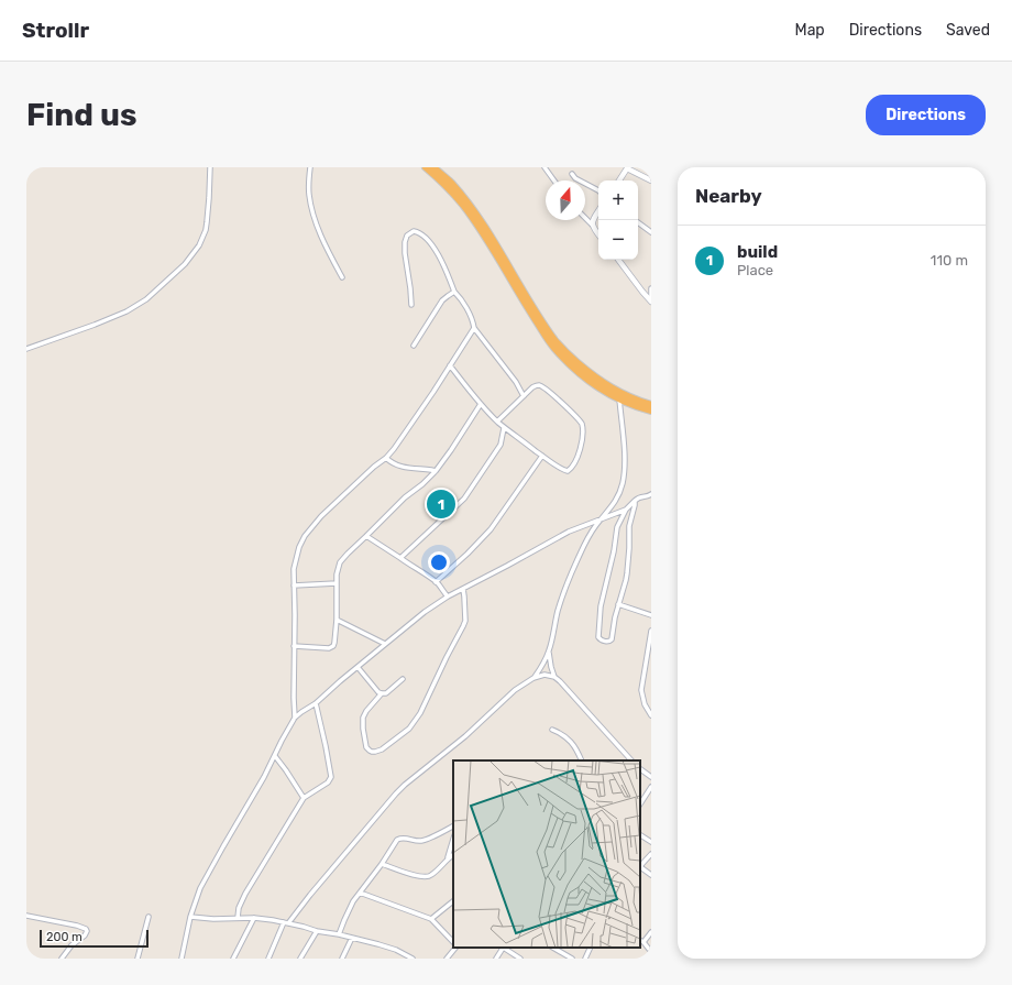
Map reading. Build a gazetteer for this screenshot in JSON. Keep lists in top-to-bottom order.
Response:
{
  "scale_bar": "200 m",
  "north": "top",
  "page": {
    "header": "Strollr",
    "nav": ["Map", "Directions", "Saved"],
    "buttons": "Directions",
    "title": "Find us",
    "heading": "Nearby",
    "map_buttons": ["+", "−"],
    "list": [
      {
        "mark": "1",
        "name": "build",
        "note": "Place",
        "value": "110 m"
      }
    ],
    "pins": "1",
    "scale": "200 m"
  }
}
